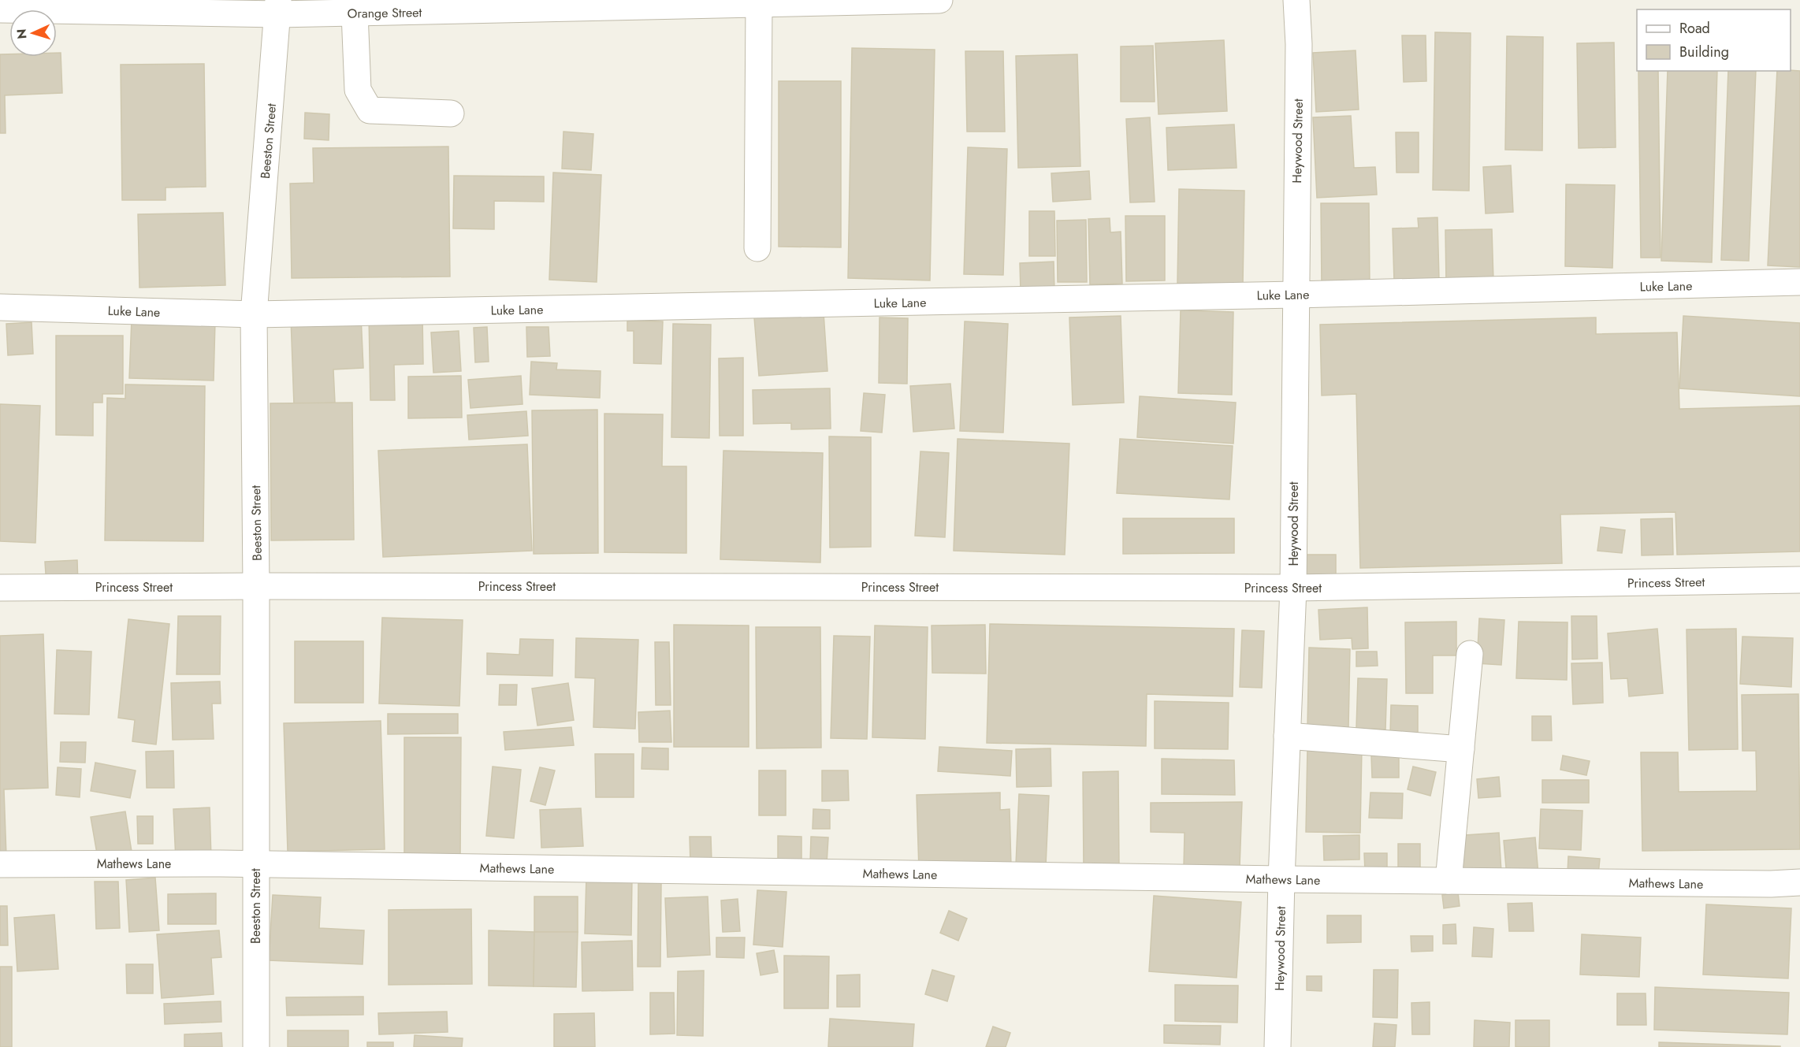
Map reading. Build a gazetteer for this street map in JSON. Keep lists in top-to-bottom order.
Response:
{
  "streets": {
    "street": [
      "Orange Street",
      "Beeston Street",
      "Heywood Street",
      "Luke Lane",
      "Princess Street",
      "Mathews Lane"
    ]
  },
  "crossings": [
    ["Orange Street", "Beeston Street"],
    ["Beeston Street", "Luke Lane"],
    ["Beeston Street", "Princess Street"],
    ["Beeston Street", "Mathews Lane"],
    ["Heywood Street", "Luke Lane"],
    ["Heywood Street", "Princess Street"],
    ["Heywood Street", "Mathews Lane"]
  ],
  "legend": ["Road", "Building"],
  "north": "left"
}
